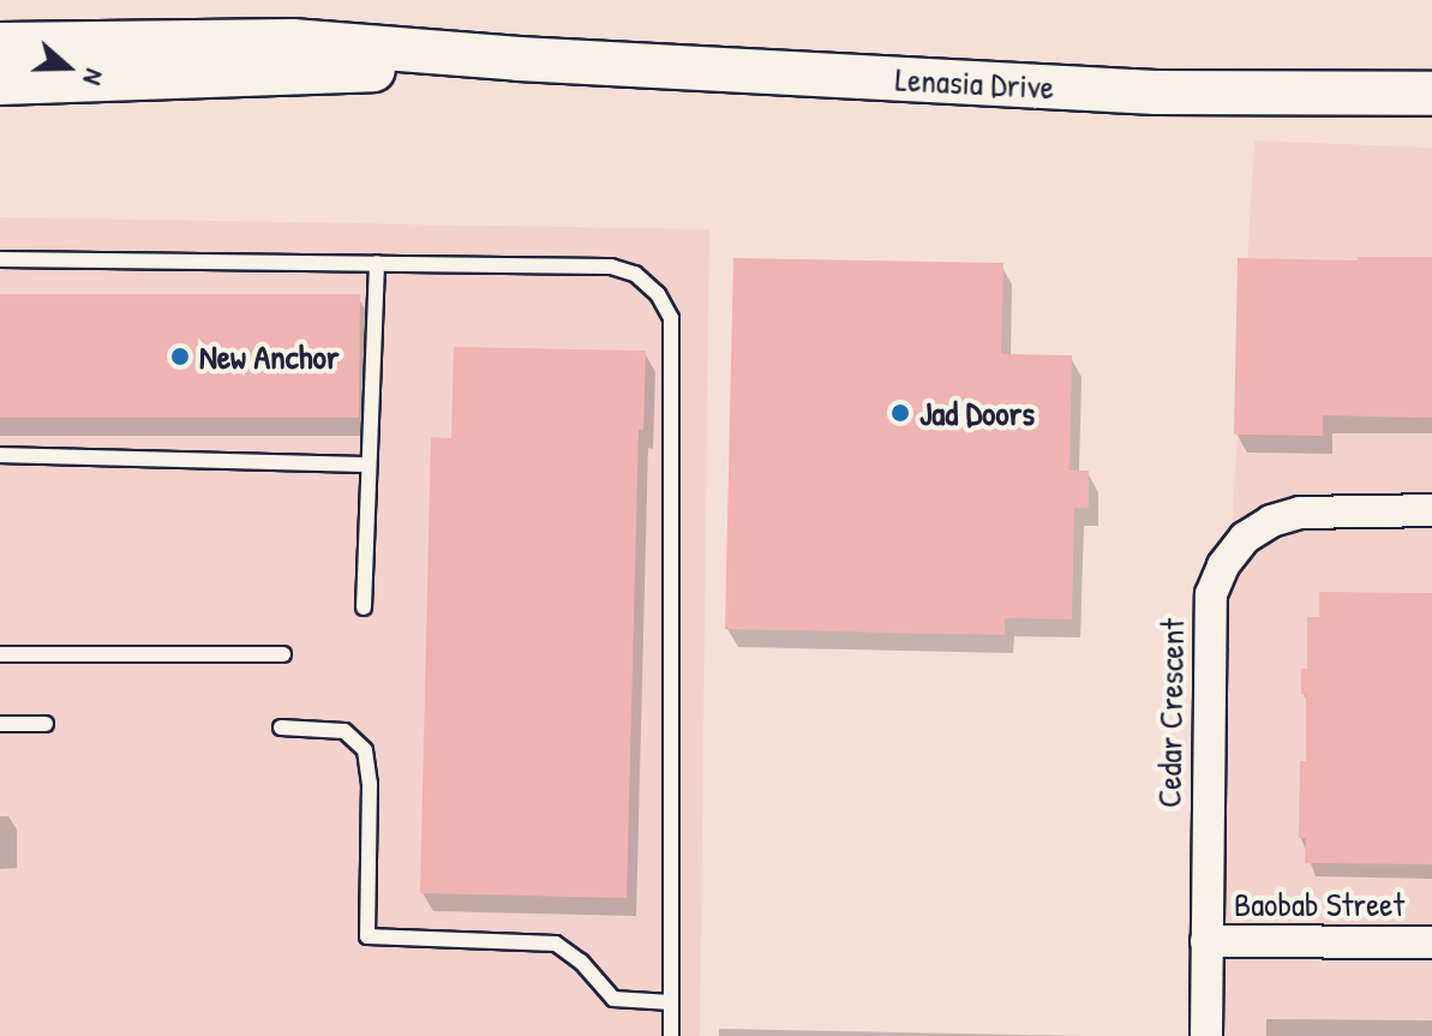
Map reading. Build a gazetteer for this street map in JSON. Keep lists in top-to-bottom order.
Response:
{
  "streets": {
    "main road": ["Lenasia Drive"],
    "street": ["Cedar Crescent", "Baobab Street"]
  },
  "crossings": [
    ["Cedar Crescent", "Baobab Street"]
  ],
  "places": ["New Anchor", "Jad Doors"],
  "north": "right"
}
